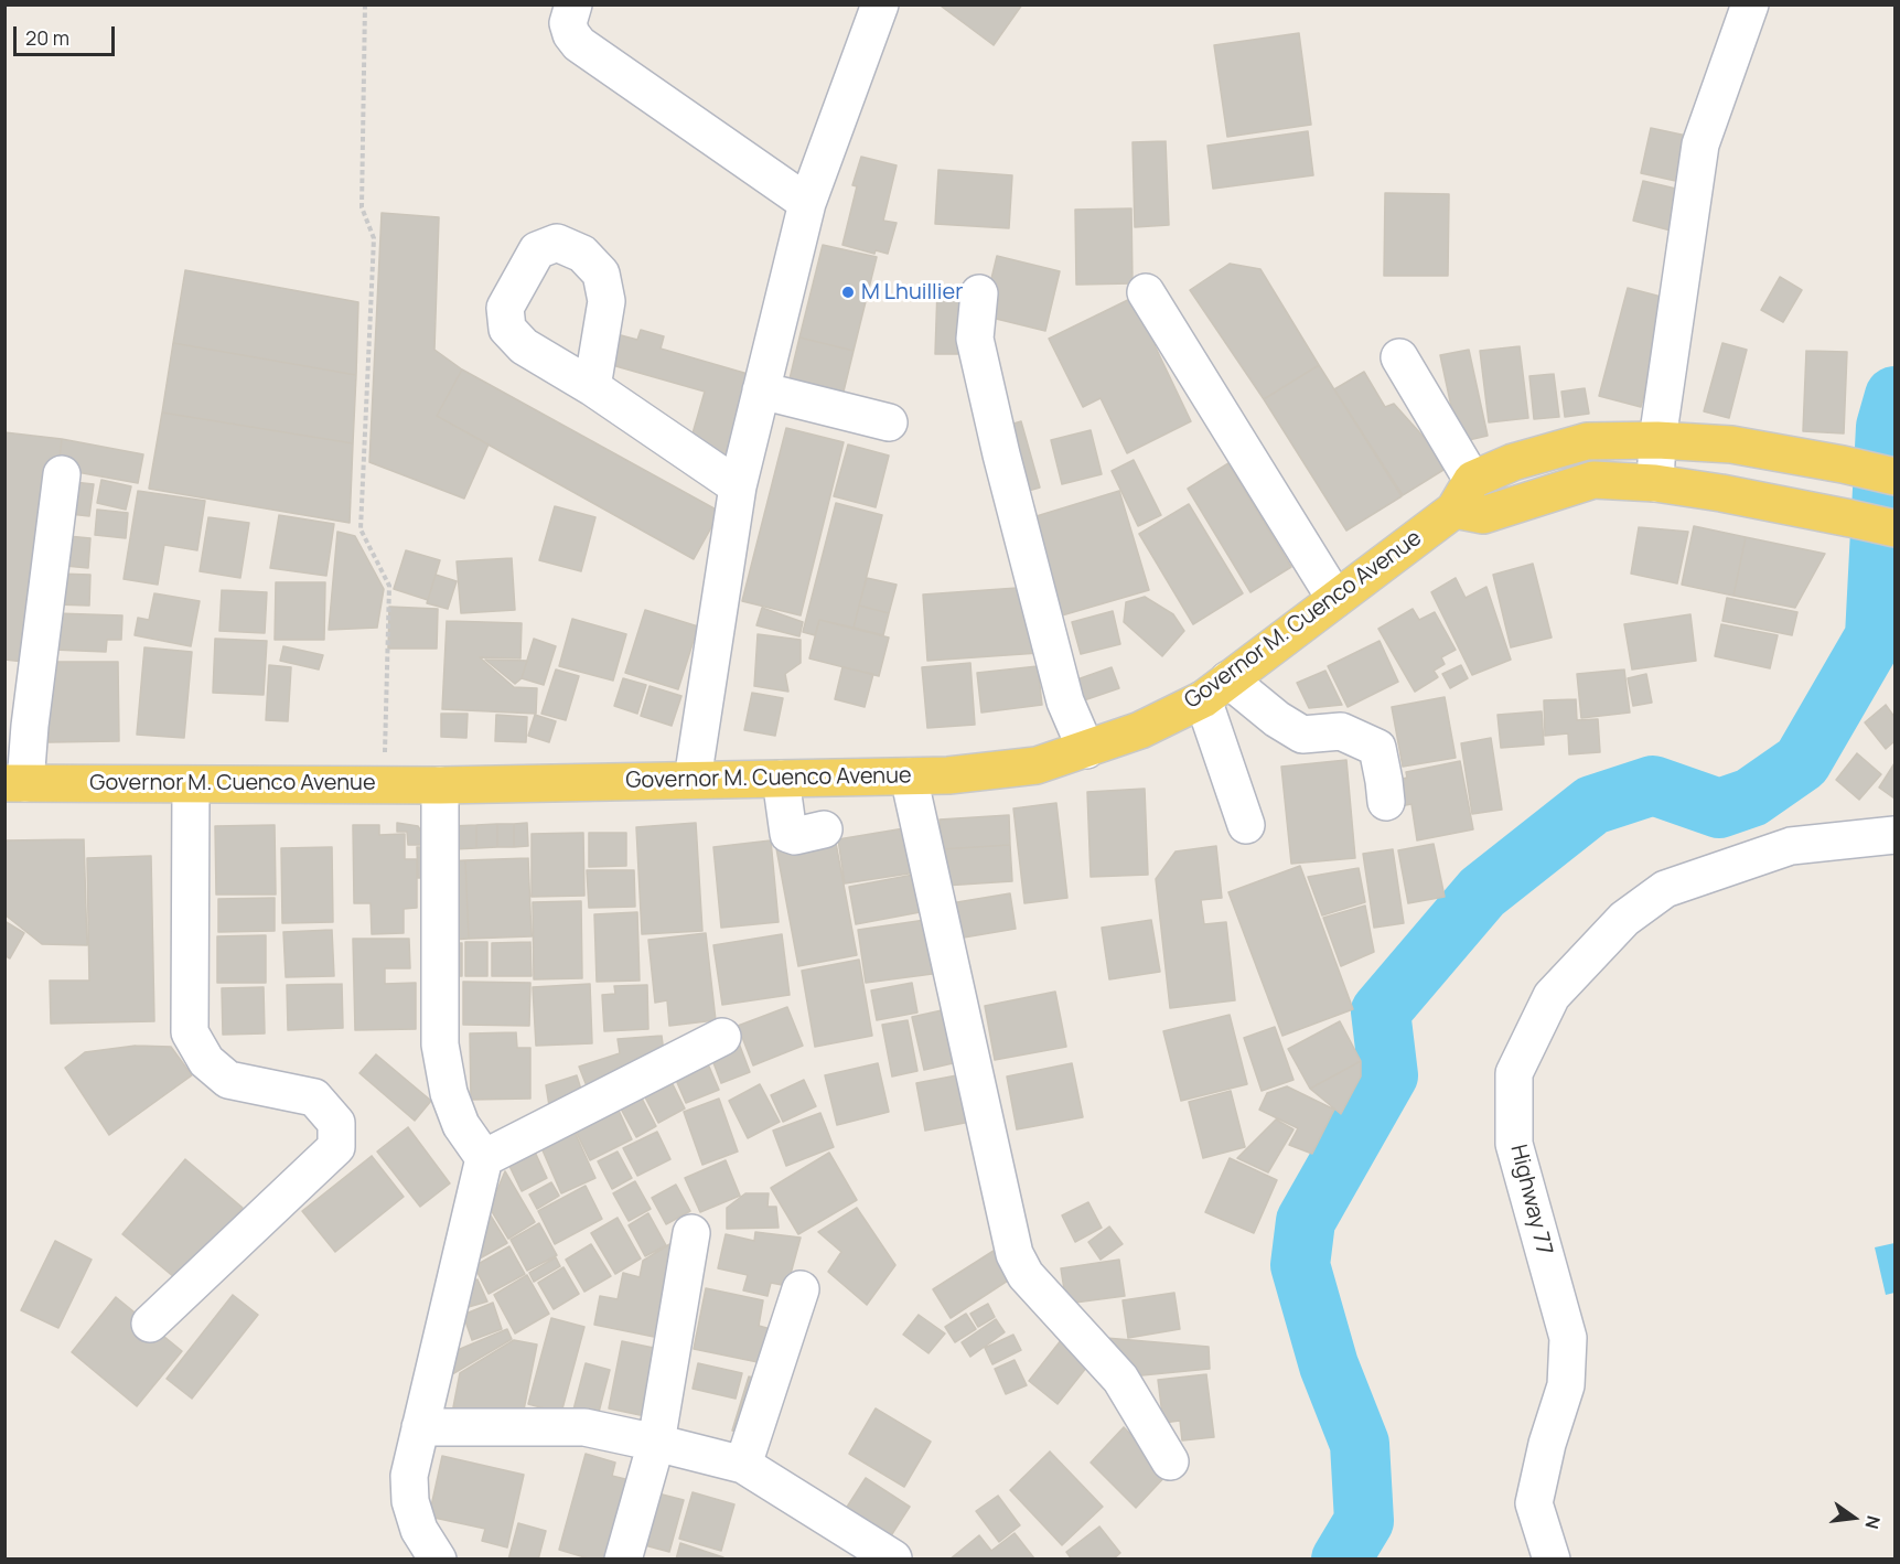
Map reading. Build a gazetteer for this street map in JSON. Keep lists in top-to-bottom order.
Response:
{
  "streets": {
    "main road": ["Governor M. Cuenco Avenue"],
    "street": ["Highway 77"]
  },
  "places": ["M Lhuillier"],
  "scale_bar": "20 m",
  "north": "right"
}
